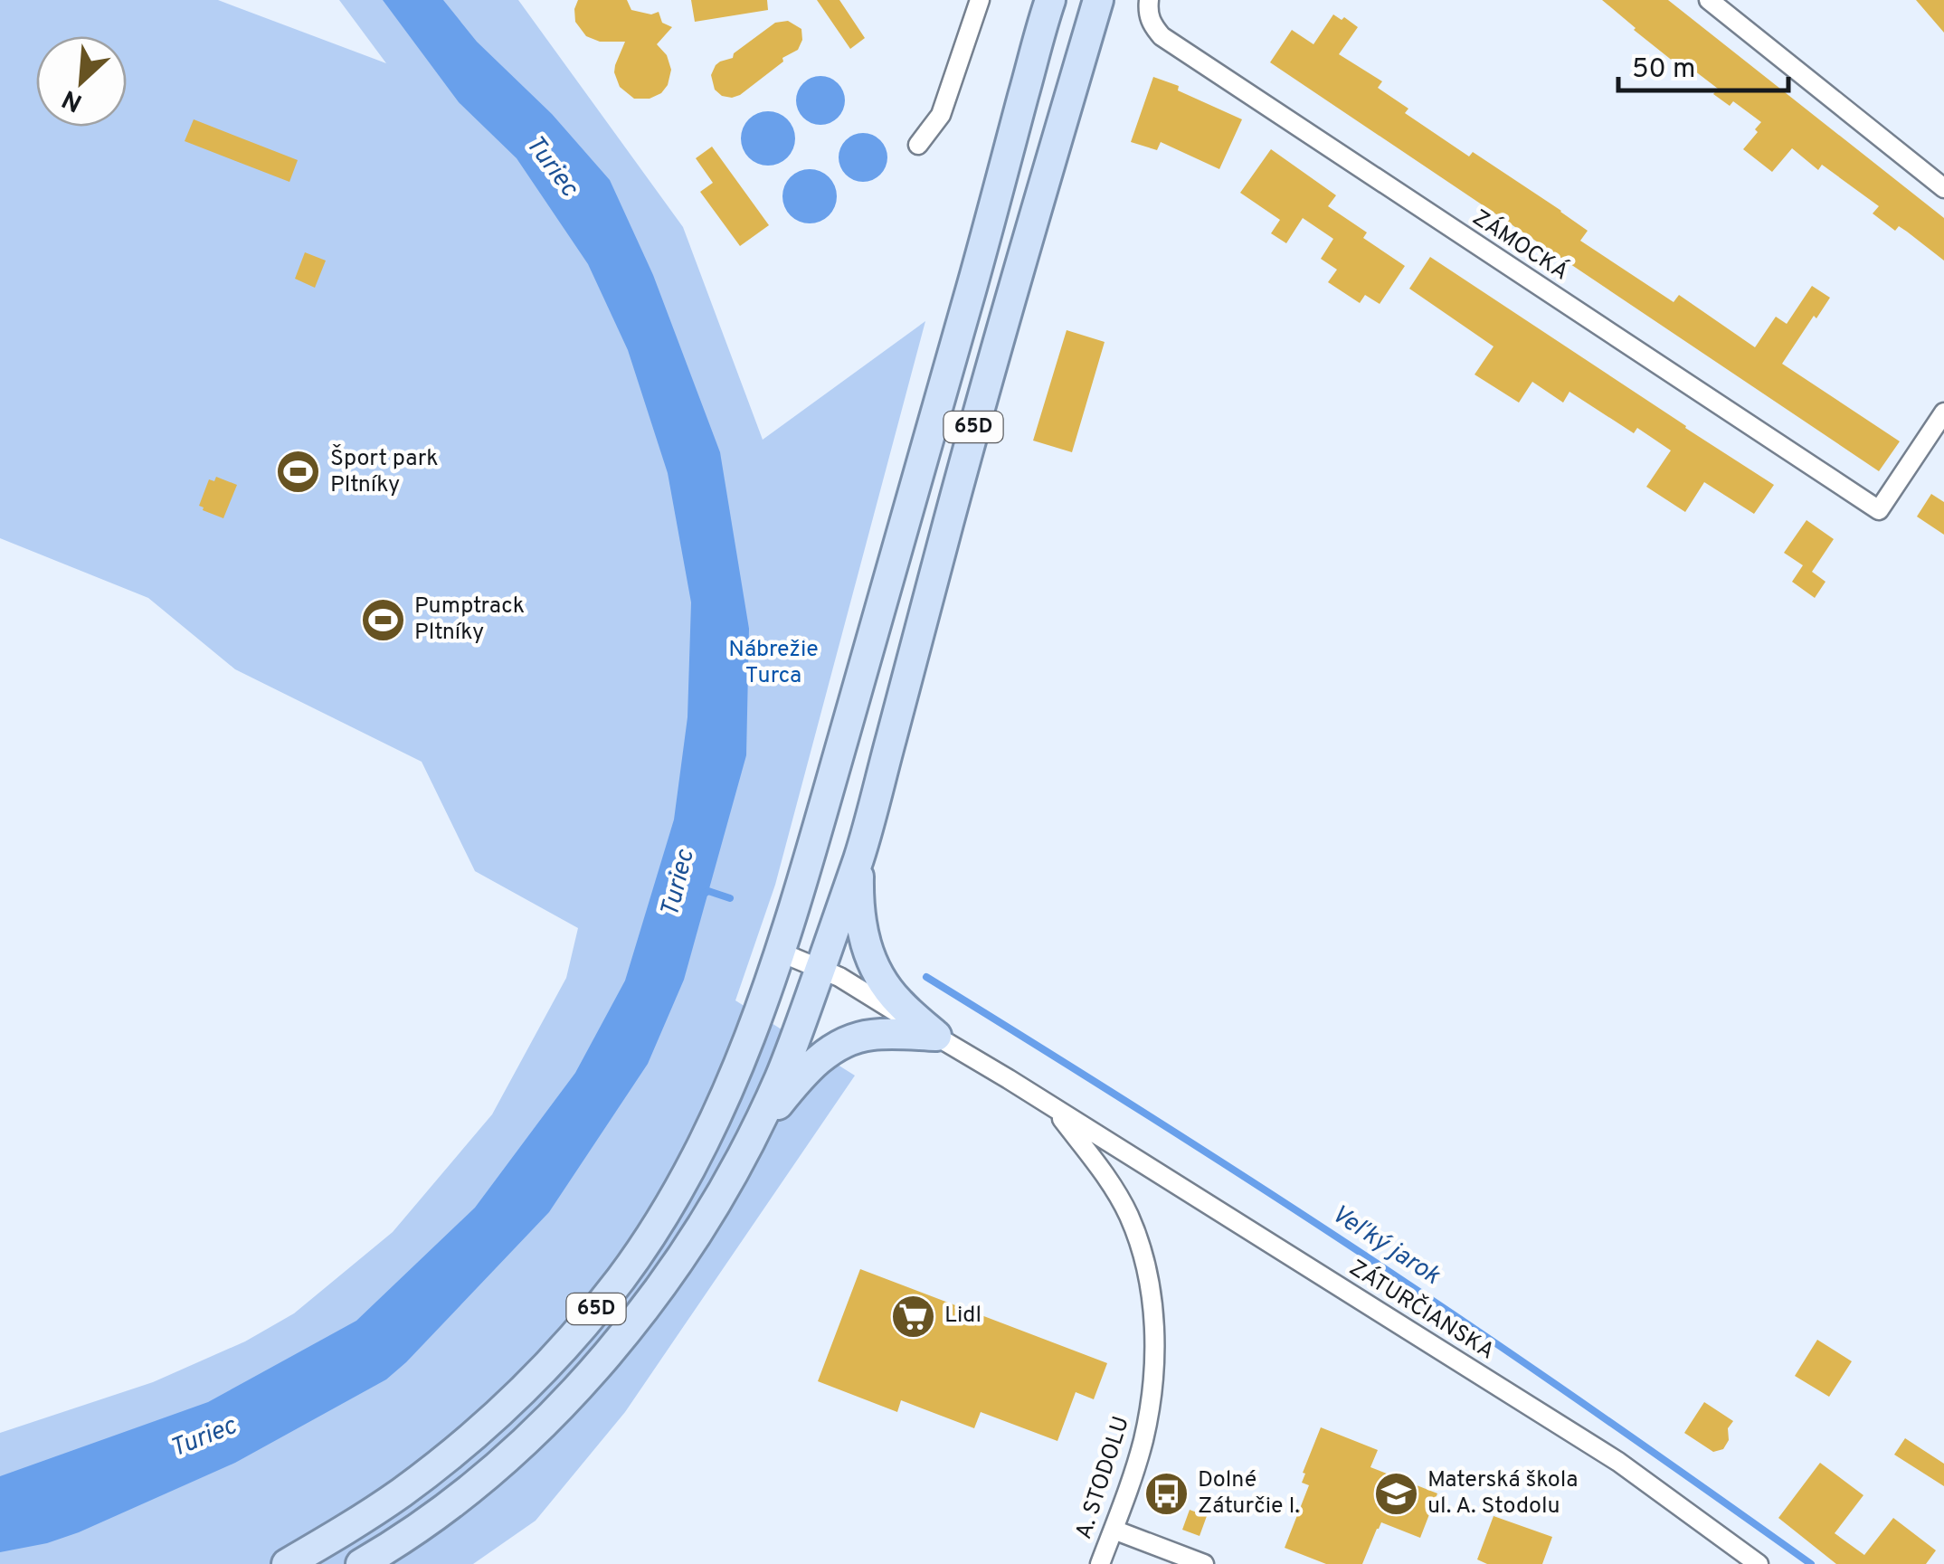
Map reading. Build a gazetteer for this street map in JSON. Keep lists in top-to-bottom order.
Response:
{
  "streets": {
    "main road": ["65D"],
    "street": ["ZÁMOCKÁ", "ZÁTURČIANSKA", "A. STODOLU"]
  },
  "crossings": [
    ["65D", "ZÁTURČIANSKA"],
    ["ZÁTURČIANSKA", "A. STODOLU"]
  ],
  "water": ["Turiec", "Veľký jarok"],
  "parks": ["Nábrežie Turca"],
  "places": {
    "sports": ["Šport park Pltníky", "Pumptrack Pltníky"],
    "supermarket": ["Lidl"],
    "bus stop": ["Dolné Záturčie I."],
    "school or university": ["Materská škola ul. A. Stodolu"]
  },
  "scale_bar": "50 m",
  "north": "bottom left"
}
